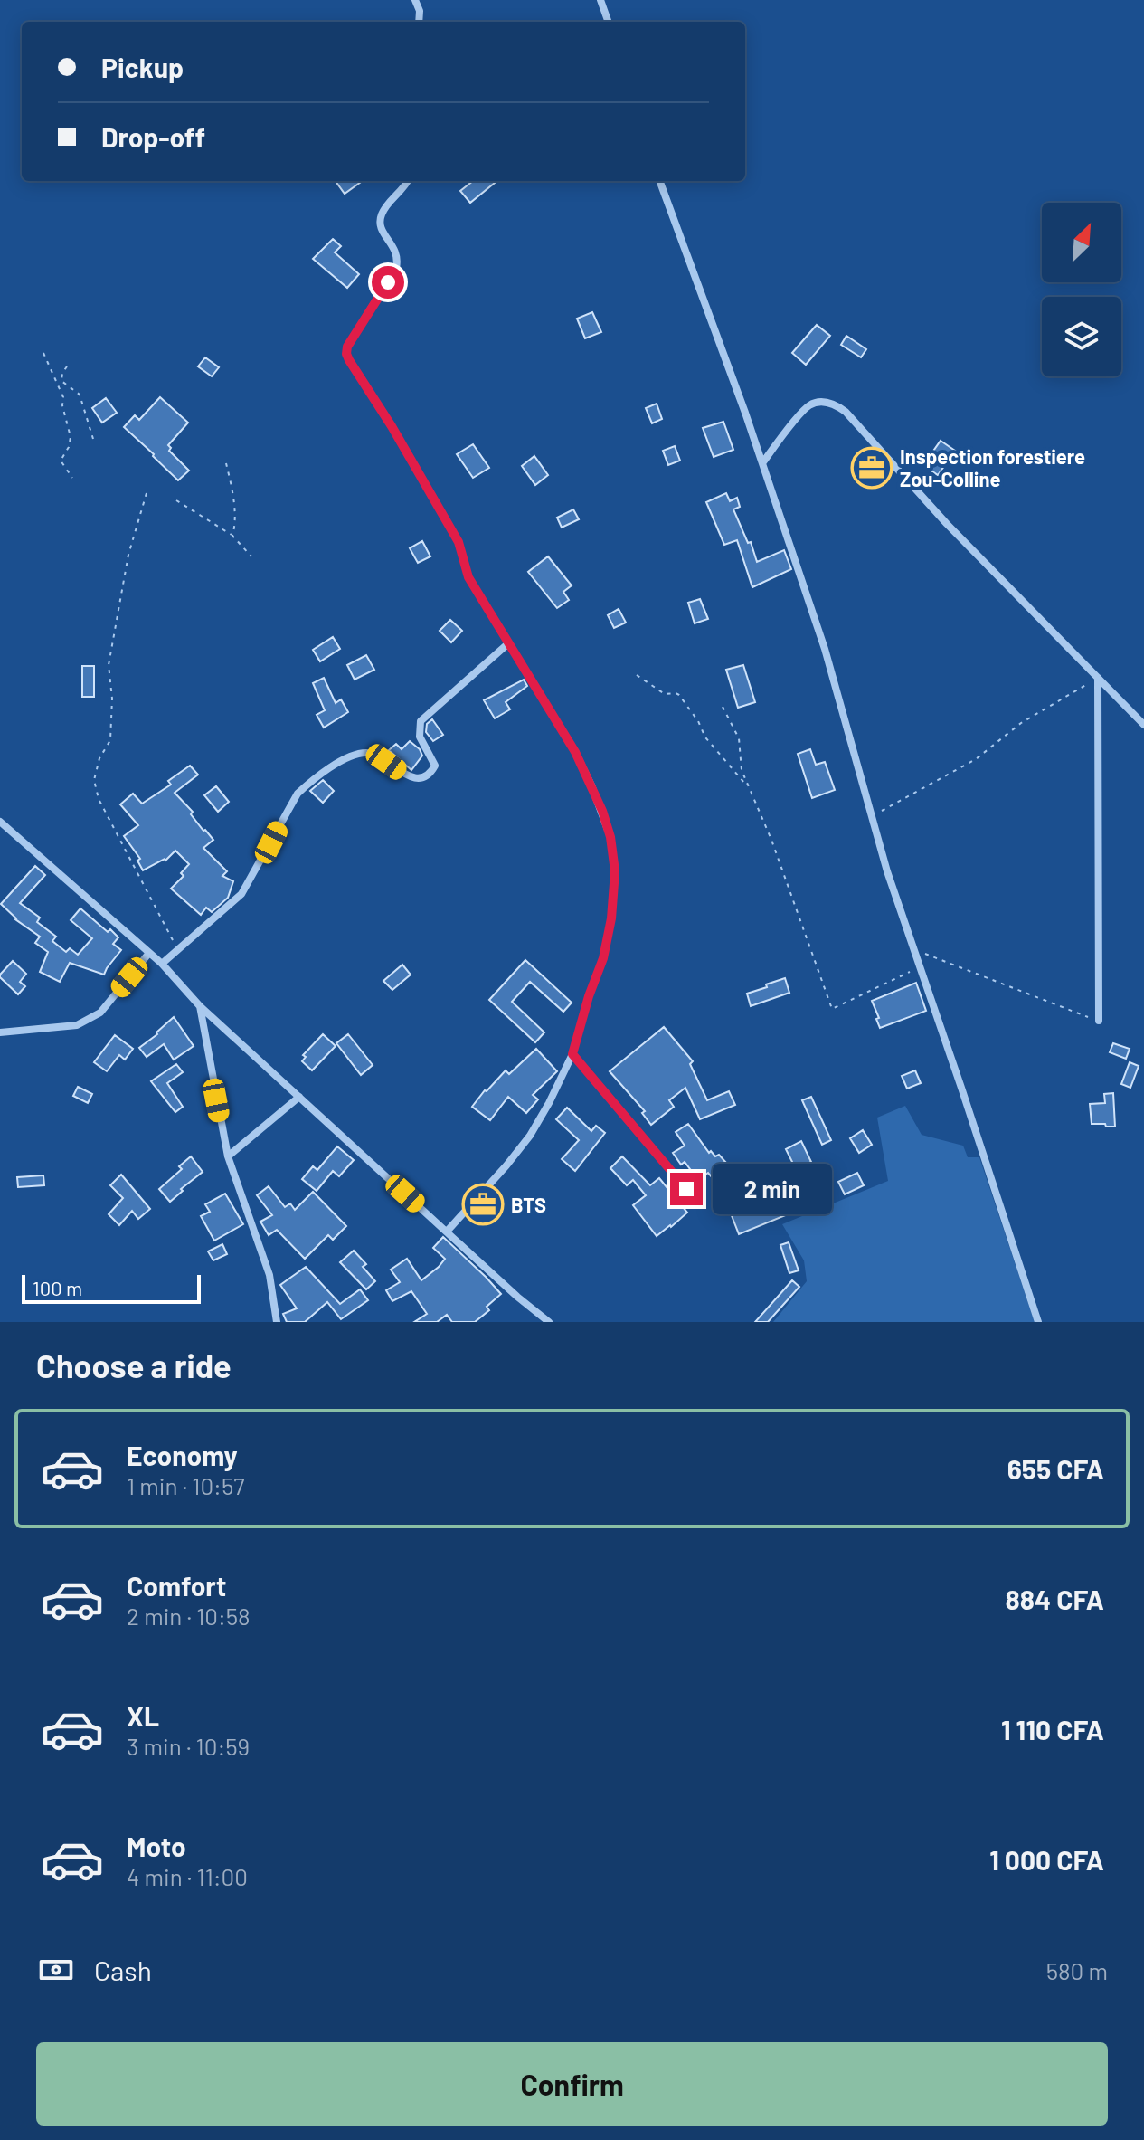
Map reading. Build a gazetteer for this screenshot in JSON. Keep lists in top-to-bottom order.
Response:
{
  "places": {
    "office": ["Inspection forestiere Zou-Colline", "BTS"]
  },
  "scale_bar": "100 m",
  "north": "top right",
  "page": {
    "banner": ["Pickup", "Drop-off"],
    "bubble": "2 min",
    "scale": "100 m",
    "heading": "Choose a ride",
    "list": [
      {
        "name": "Economy",
        "note": "1 min · 10:57",
        "value": "655 CFA"
      },
      {
        "name": "Comfort",
        "note": "2 min · 10:58",
        "value": "884 CFA"
      },
      {
        "name": "XL",
        "note": "3 min · 10:59",
        "value": "1 110 CFA"
      },
      {
        "name": "Moto",
        "note": "4 min · 11:00",
        "value": "1 000 CFA"
      }
    ],
    "pay": ["Cash", "580 m"],
    "buttons": "Confirm"
  }
}
